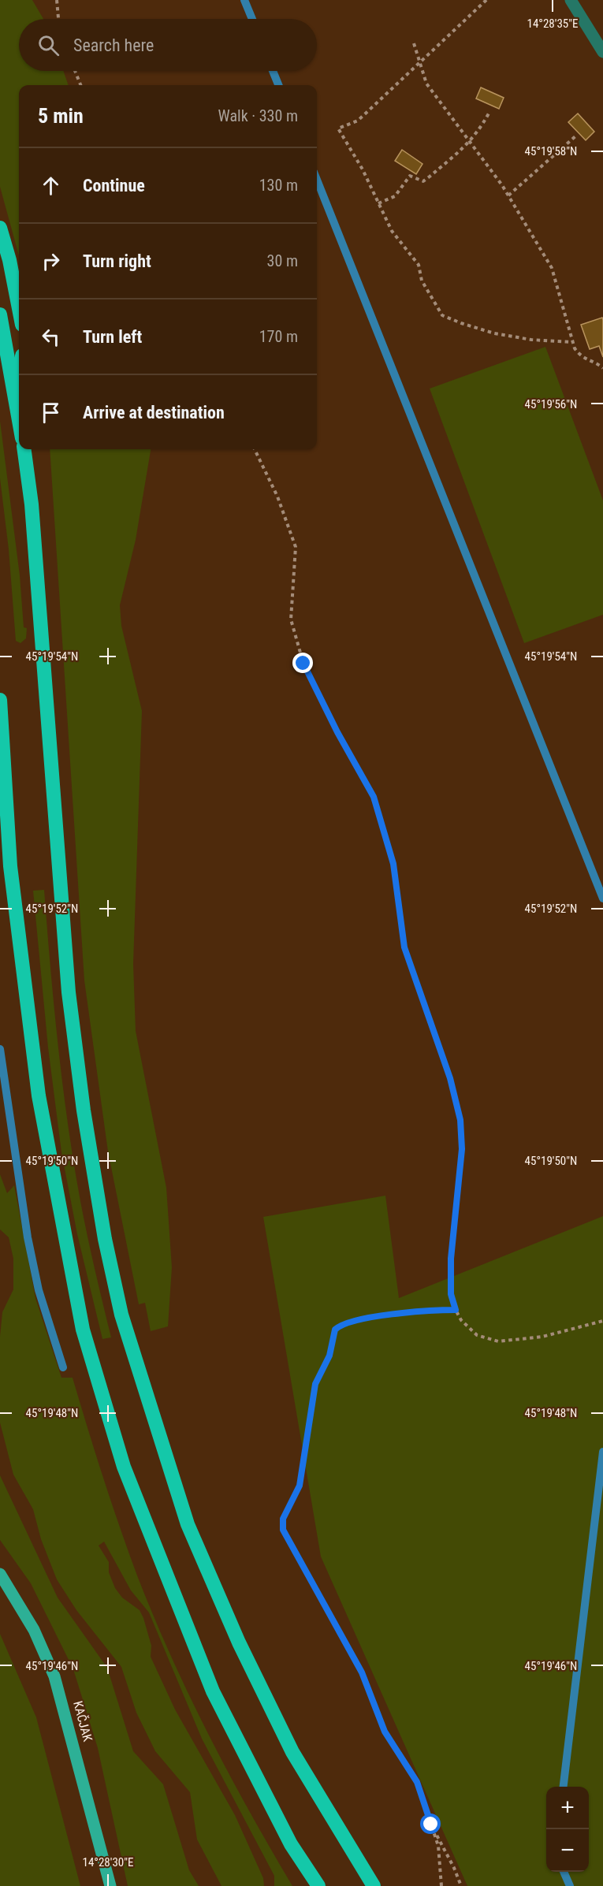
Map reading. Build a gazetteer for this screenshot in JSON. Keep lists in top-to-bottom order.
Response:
{
  "streets": {
    "main road": ["KAČJAK"]
  },
  "page": {
    "search": "Search here",
    "heading": ["5 min", "Walk · 330 m"],
    "list": [
      ["Continue", "130 m"],
      ["Turn right", "30 m"],
      ["Turn left", "170 m"],
      "Arrive at destination"
    ],
    "map_buttons": ["+", "−"]
  },
  "coordinates": [
    "14°28'35\"E",
    "45°19'58\"N",
    "45°19'56\"N",
    "45°19'54\"N",
    "45°19'52\"N",
    "45°19'50\"N",
    "45°19'48\"N",
    "45°19'46\"N",
    "14°28'30\"E"
  ]
}
